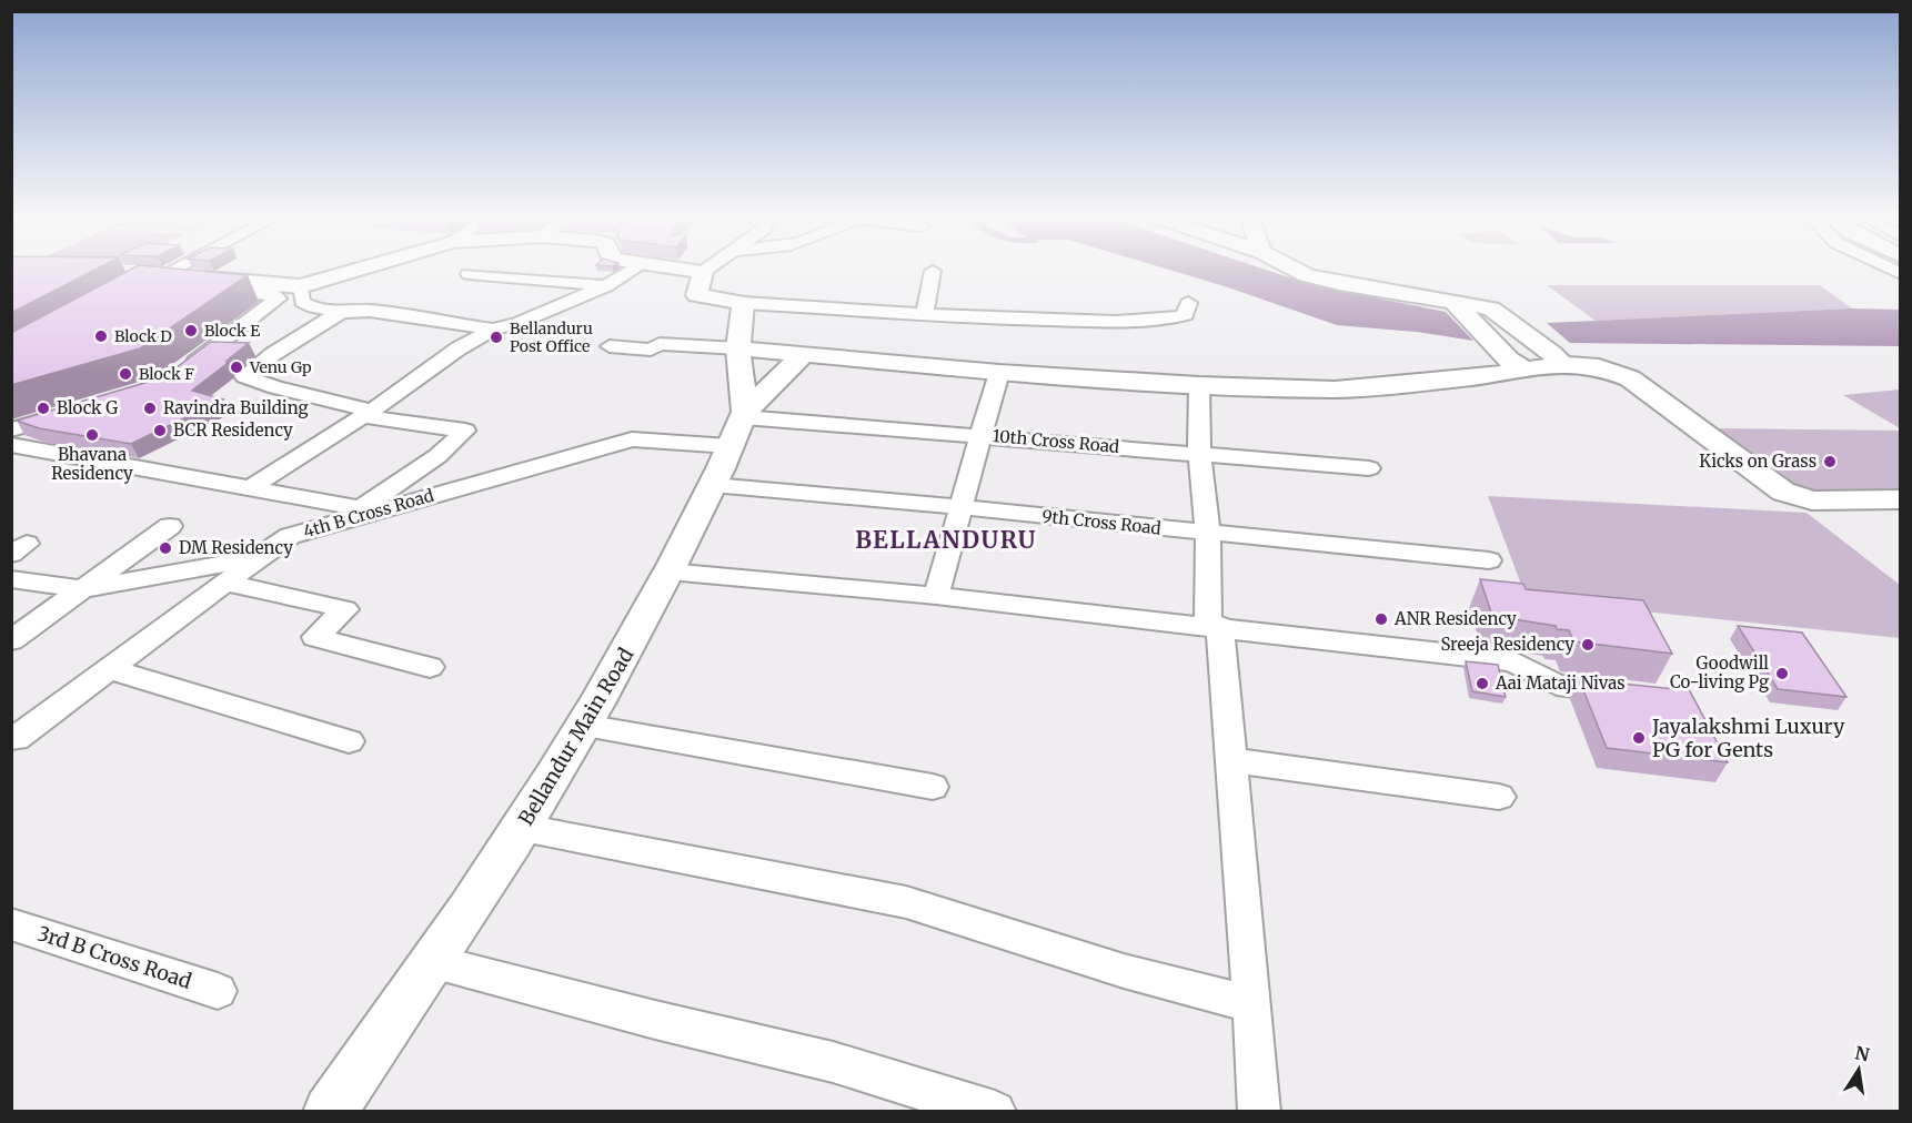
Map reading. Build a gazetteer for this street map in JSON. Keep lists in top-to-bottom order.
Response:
{
  "streets": {
    "street": [
      "10th Cross Road",
      "4th B Cross Road",
      "9th Cross Road",
      "Bellandur Main Road",
      "3rd B Cross Road"
    ]
  },
  "crossings": [
    ["10th Cross Road", "4th B Cross Road"],
    ["10th Cross Road", "Bellandur Main Road"],
    ["4th B Cross Road", "Bellandur Main Road"],
    ["9th Cross Road", "Bellandur Main Road"]
  ],
  "districts": ["BELLANDURU"],
  "places": [
    "Block E",
    "Block D",
    "Bellanduru Post Office",
    "Venu Gp",
    "Block F",
    "Block G",
    "Ravindra Building",
    "BCR Residency",
    "Bhavana Residency",
    "Kicks on Grass",
    "DM Residency",
    "ANR Residency",
    "Sreeja Residency",
    "Goodwill Co-living Pg",
    "Aai Mataji Nivas",
    "Jayalakshmi Luxury PG for Gents"
  ],
  "north": "top"
}
